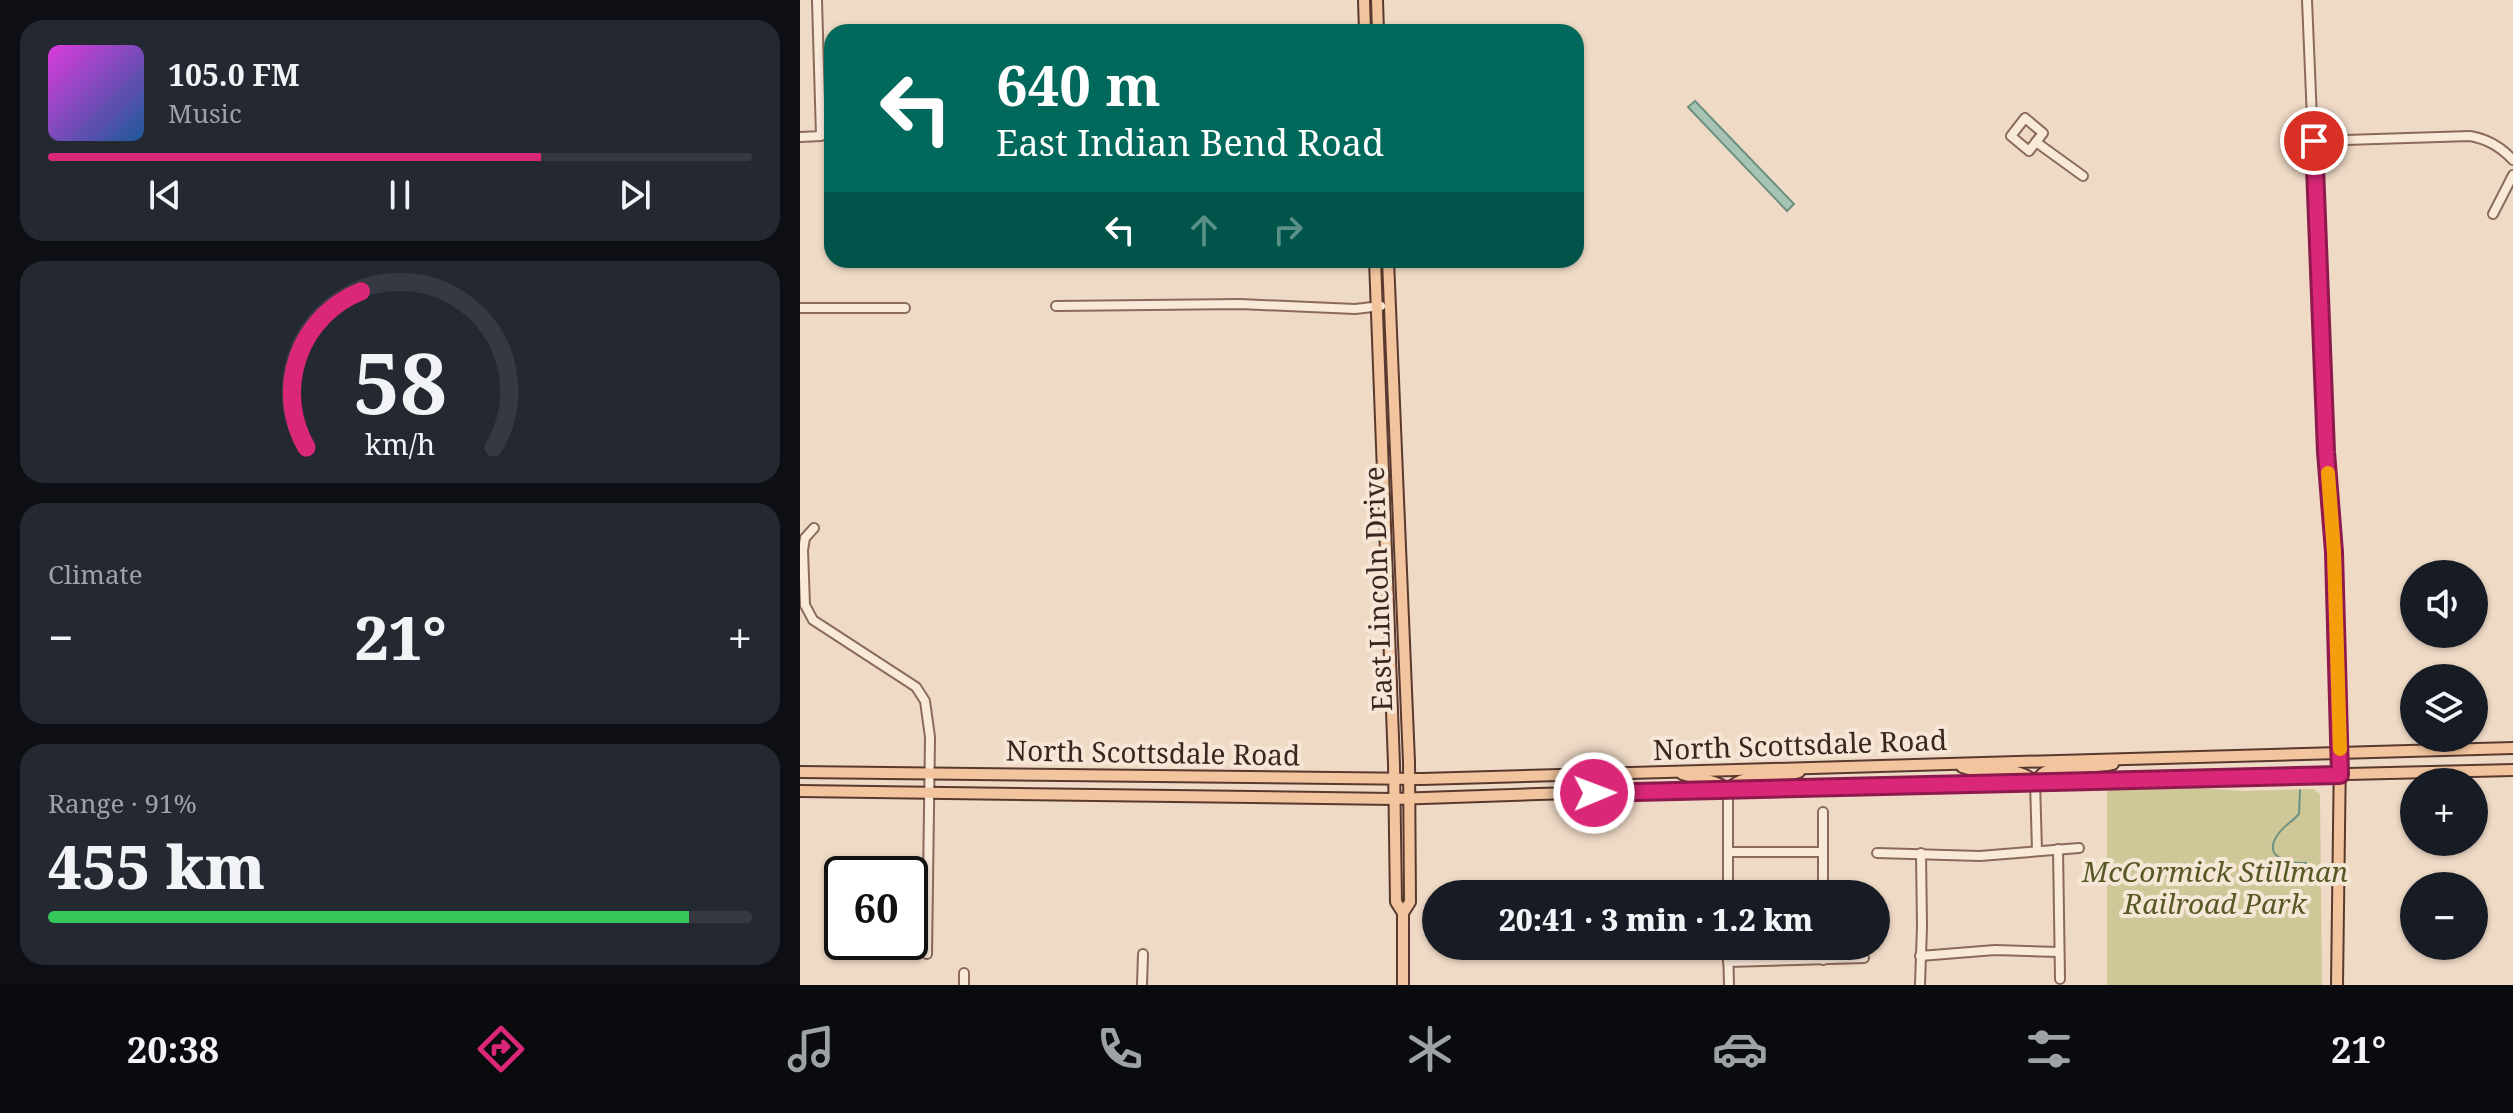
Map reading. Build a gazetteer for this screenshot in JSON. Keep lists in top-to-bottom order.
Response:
{
  "streets": {
    "main road": ["East Lincoln Drive", "North Scottsdale Road"]
  },
  "crossings": [
    ["East Lincoln Drive", "North Scottsdale Road"]
  ],
  "parks": ["McCormick Stillman Railroad Park"],
  "page": {
    "turn": ["640 m", "East Indian Bend Road"],
    "song": ["105.0 FM", "Music"],
    "tile": [
      "Climate",
      ["Range · 91%", "455 km"]
    ],
    "map_buttons": ["+", "−"],
    "heat": ["−", "21°", "+"],
    "limit": "60",
    "trip": "20:41 · 3 min · 1.2 km",
    "tabs": ["20:38", "21°"],
    "gauge": ["58", "km/h"]
  }
}
